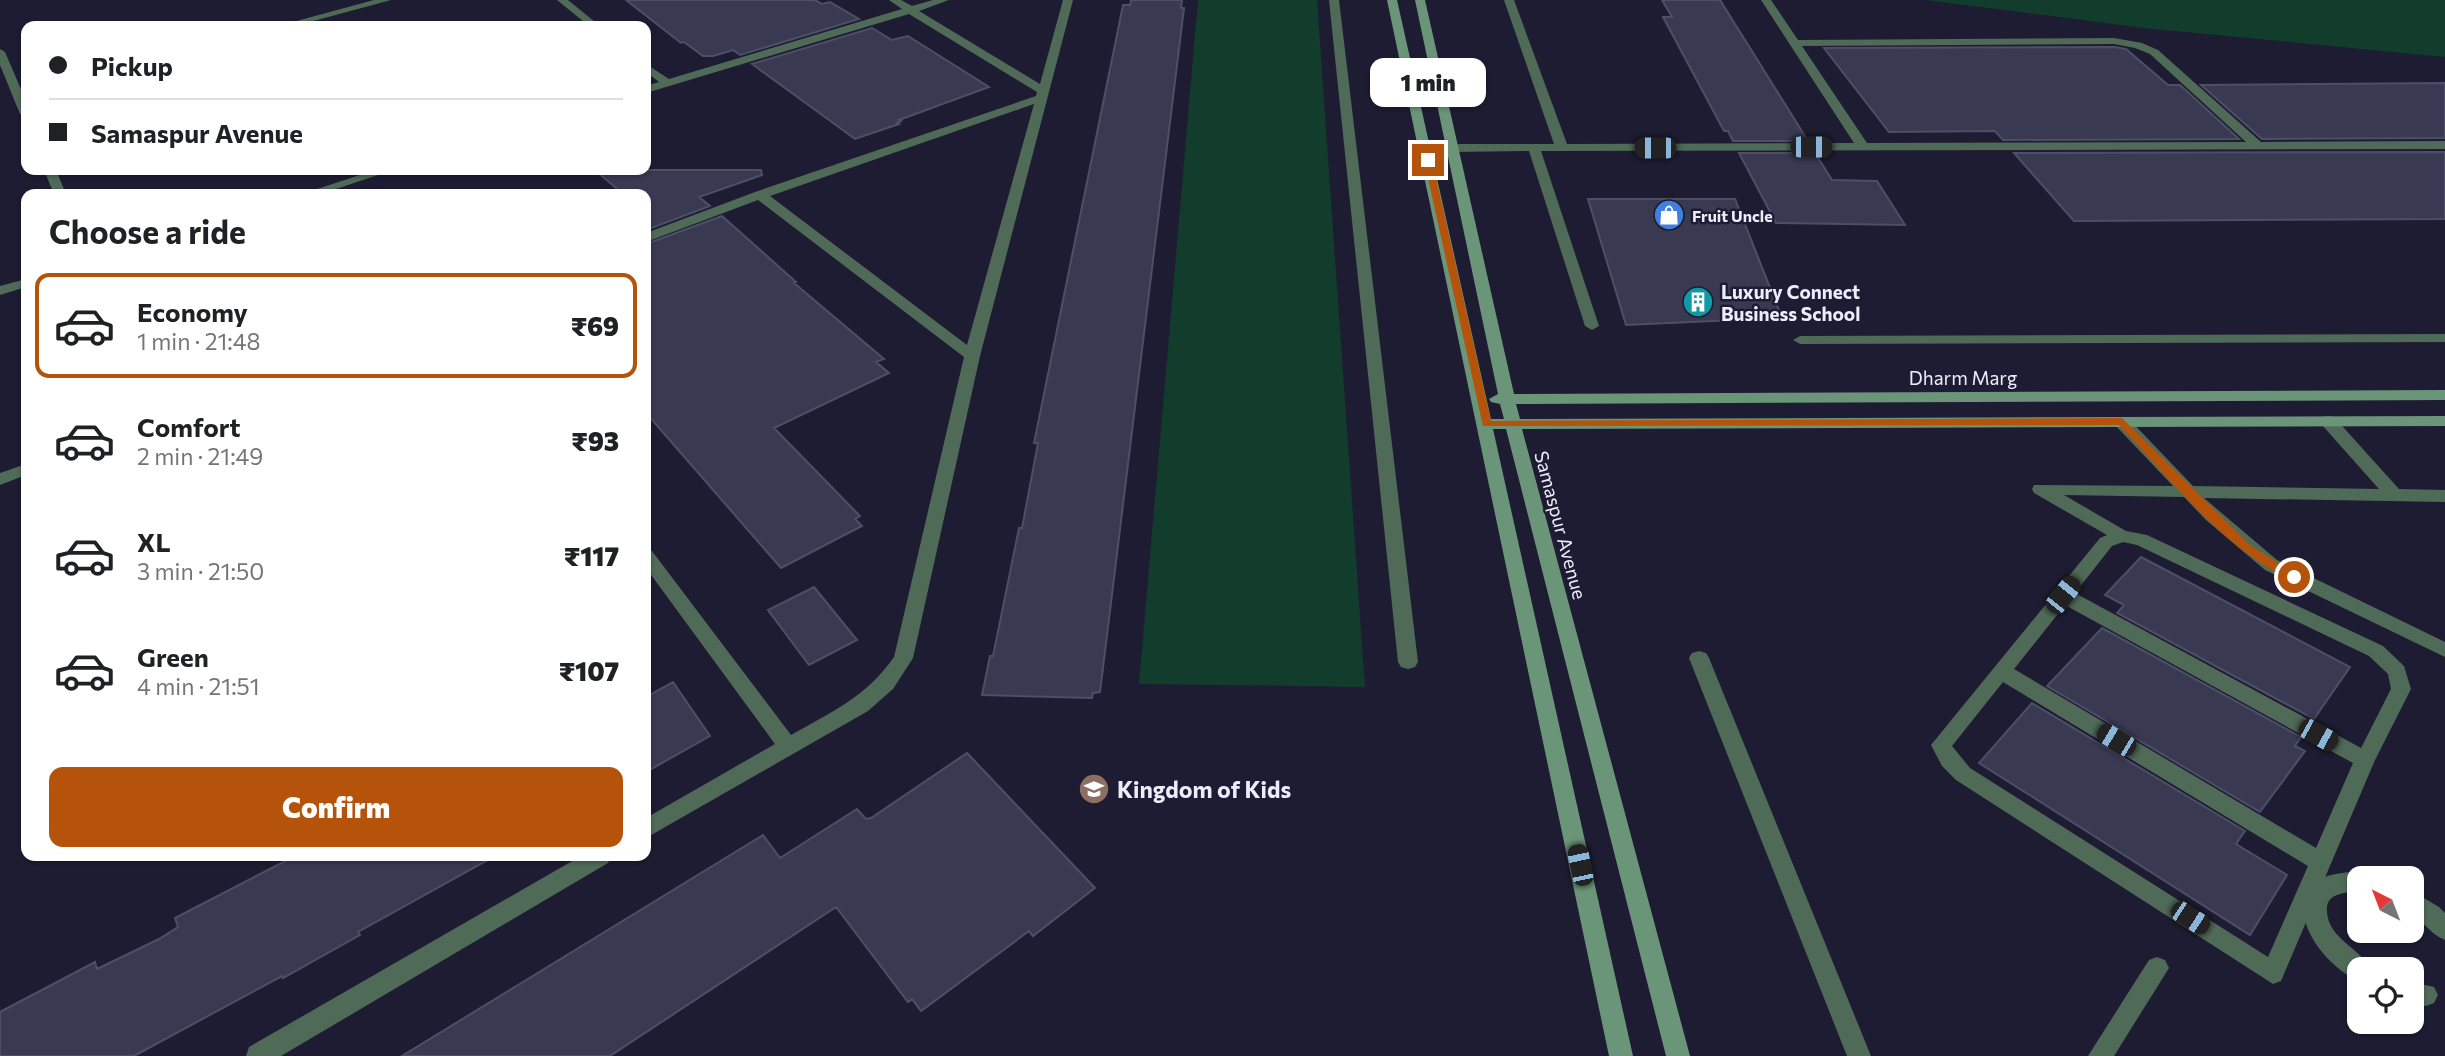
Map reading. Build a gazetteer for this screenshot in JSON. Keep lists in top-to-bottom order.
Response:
{
  "streets": {
    "main road": ["Dharm Marg", "Samaspur Avenue"]
  },
  "crossings": [
    ["Dharm Marg", "Samaspur Avenue"]
  ],
  "places": {
    "shop": ["Fruit Uncle"],
    "building": ["Luxury Connect Business School"],
    "school or university": ["Kingdom of Kids"]
  },
  "north": "top left",
  "page": {
    "banner": ["Pickup", "Samaspur Avenue"],
    "bubble": "1 min",
    "heading": "Choose a ride",
    "list": [
      {
        "name": "Economy",
        "note": "1 min · 21:48",
        "value": "₹69"
      },
      {
        "name": "Comfort",
        "note": "2 min · 21:49",
        "value": "₹93"
      },
      {
        "name": "XL",
        "note": "3 min · 21:50",
        "value": "₹117"
      },
      {
        "name": "Green",
        "note": "4 min · 21:51",
        "value": "₹107"
      }
    ],
    "buttons": "Confirm"
  }
}
